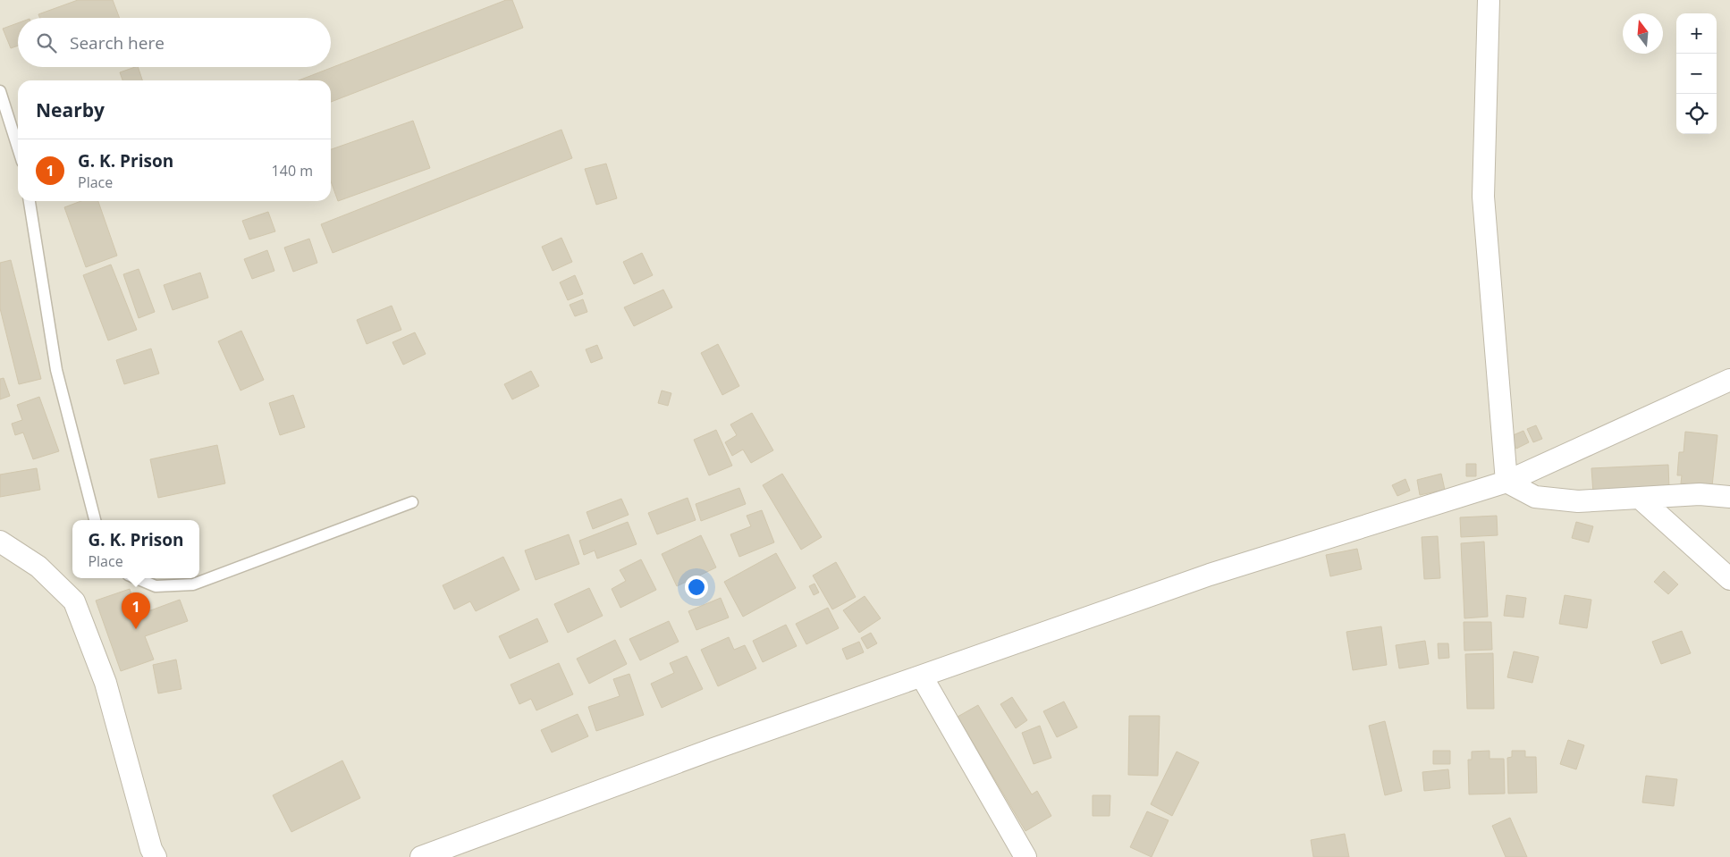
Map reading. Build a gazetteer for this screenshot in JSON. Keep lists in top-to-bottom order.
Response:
{
  "north": "top",
  "page": {
    "map_buttons": ["+", "−"],
    "search": "Search here",
    "heading": "Nearby",
    "list": [
      {
        "mark": "1",
        "name": "G. K. Prison",
        "note": "Place",
        "value": "140 m"
      }
    ],
    "popup": ["G. K. Prison", "Place"],
    "pins": "1"
  }
}
